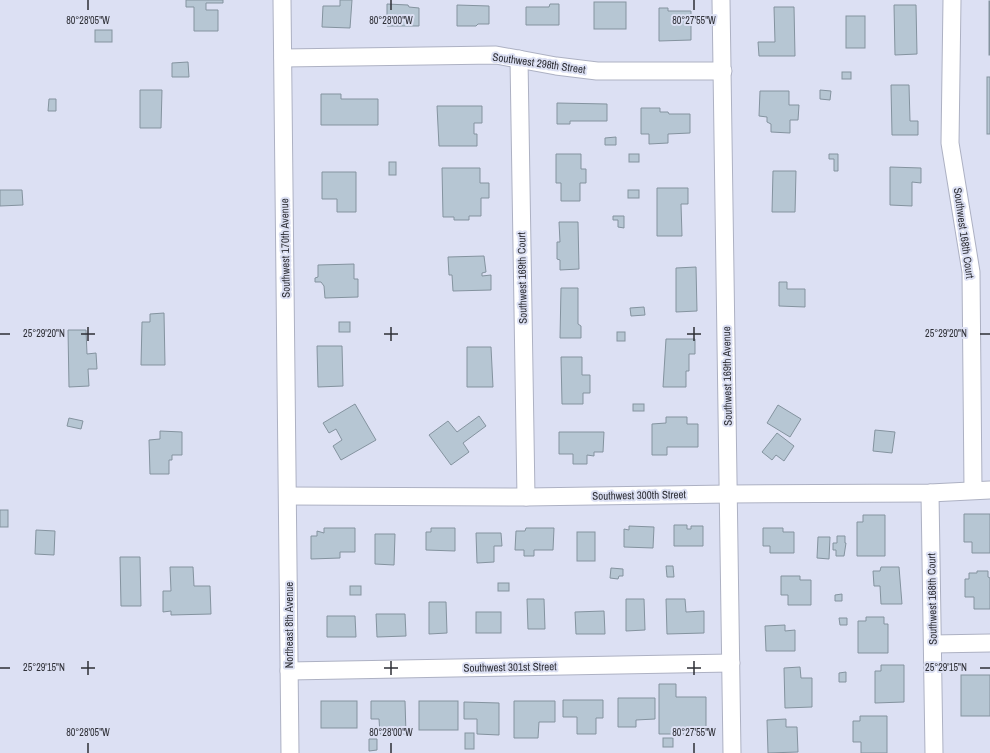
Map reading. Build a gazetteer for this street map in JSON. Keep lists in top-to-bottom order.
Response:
{
  "streets": {
    "street": [
      "Southwest 298th Street",
      "Southwest 168th Court",
      "Southwest 170th Avenue",
      "Southwest 169th Court",
      "Southwest 169th Avenue",
      "Southwest 300th Street",
      "Northeast 8th Avenue",
      "Southwest 301st Street"
    ]
  },
  "crossings": [
    ["Southwest 298th Street", "Southwest 170th Avenue"],
    ["Southwest 298th Street", "Southwest 169th Court"],
    ["Southwest 298th Street", "Southwest 169th Avenue"],
    ["Southwest 168th Court", "Southwest 300th Street"],
    ["Southwest 170th Avenue", "Southwest 300th Street"],
    ["Southwest 170th Avenue", "Northeast 8th Avenue"],
    ["Southwest 169th Court", "Southwest 300th Street"],
    ["Southwest 169th Avenue", "Southwest 300th Street"],
    ["Southwest 169th Avenue", "Southwest 301st Street"],
    ["Southwest 300th Street", "Northeast 8th Avenue"],
    ["Northeast 8th Avenue", "Southwest 301st Street"]
  ],
  "coordinates": [
    "80°28'05\"W",
    "80°28'00\"W",
    "80°27'55\"W",
    "25°29'20\"N",
    "25°29'15\"N"
  ]
}
